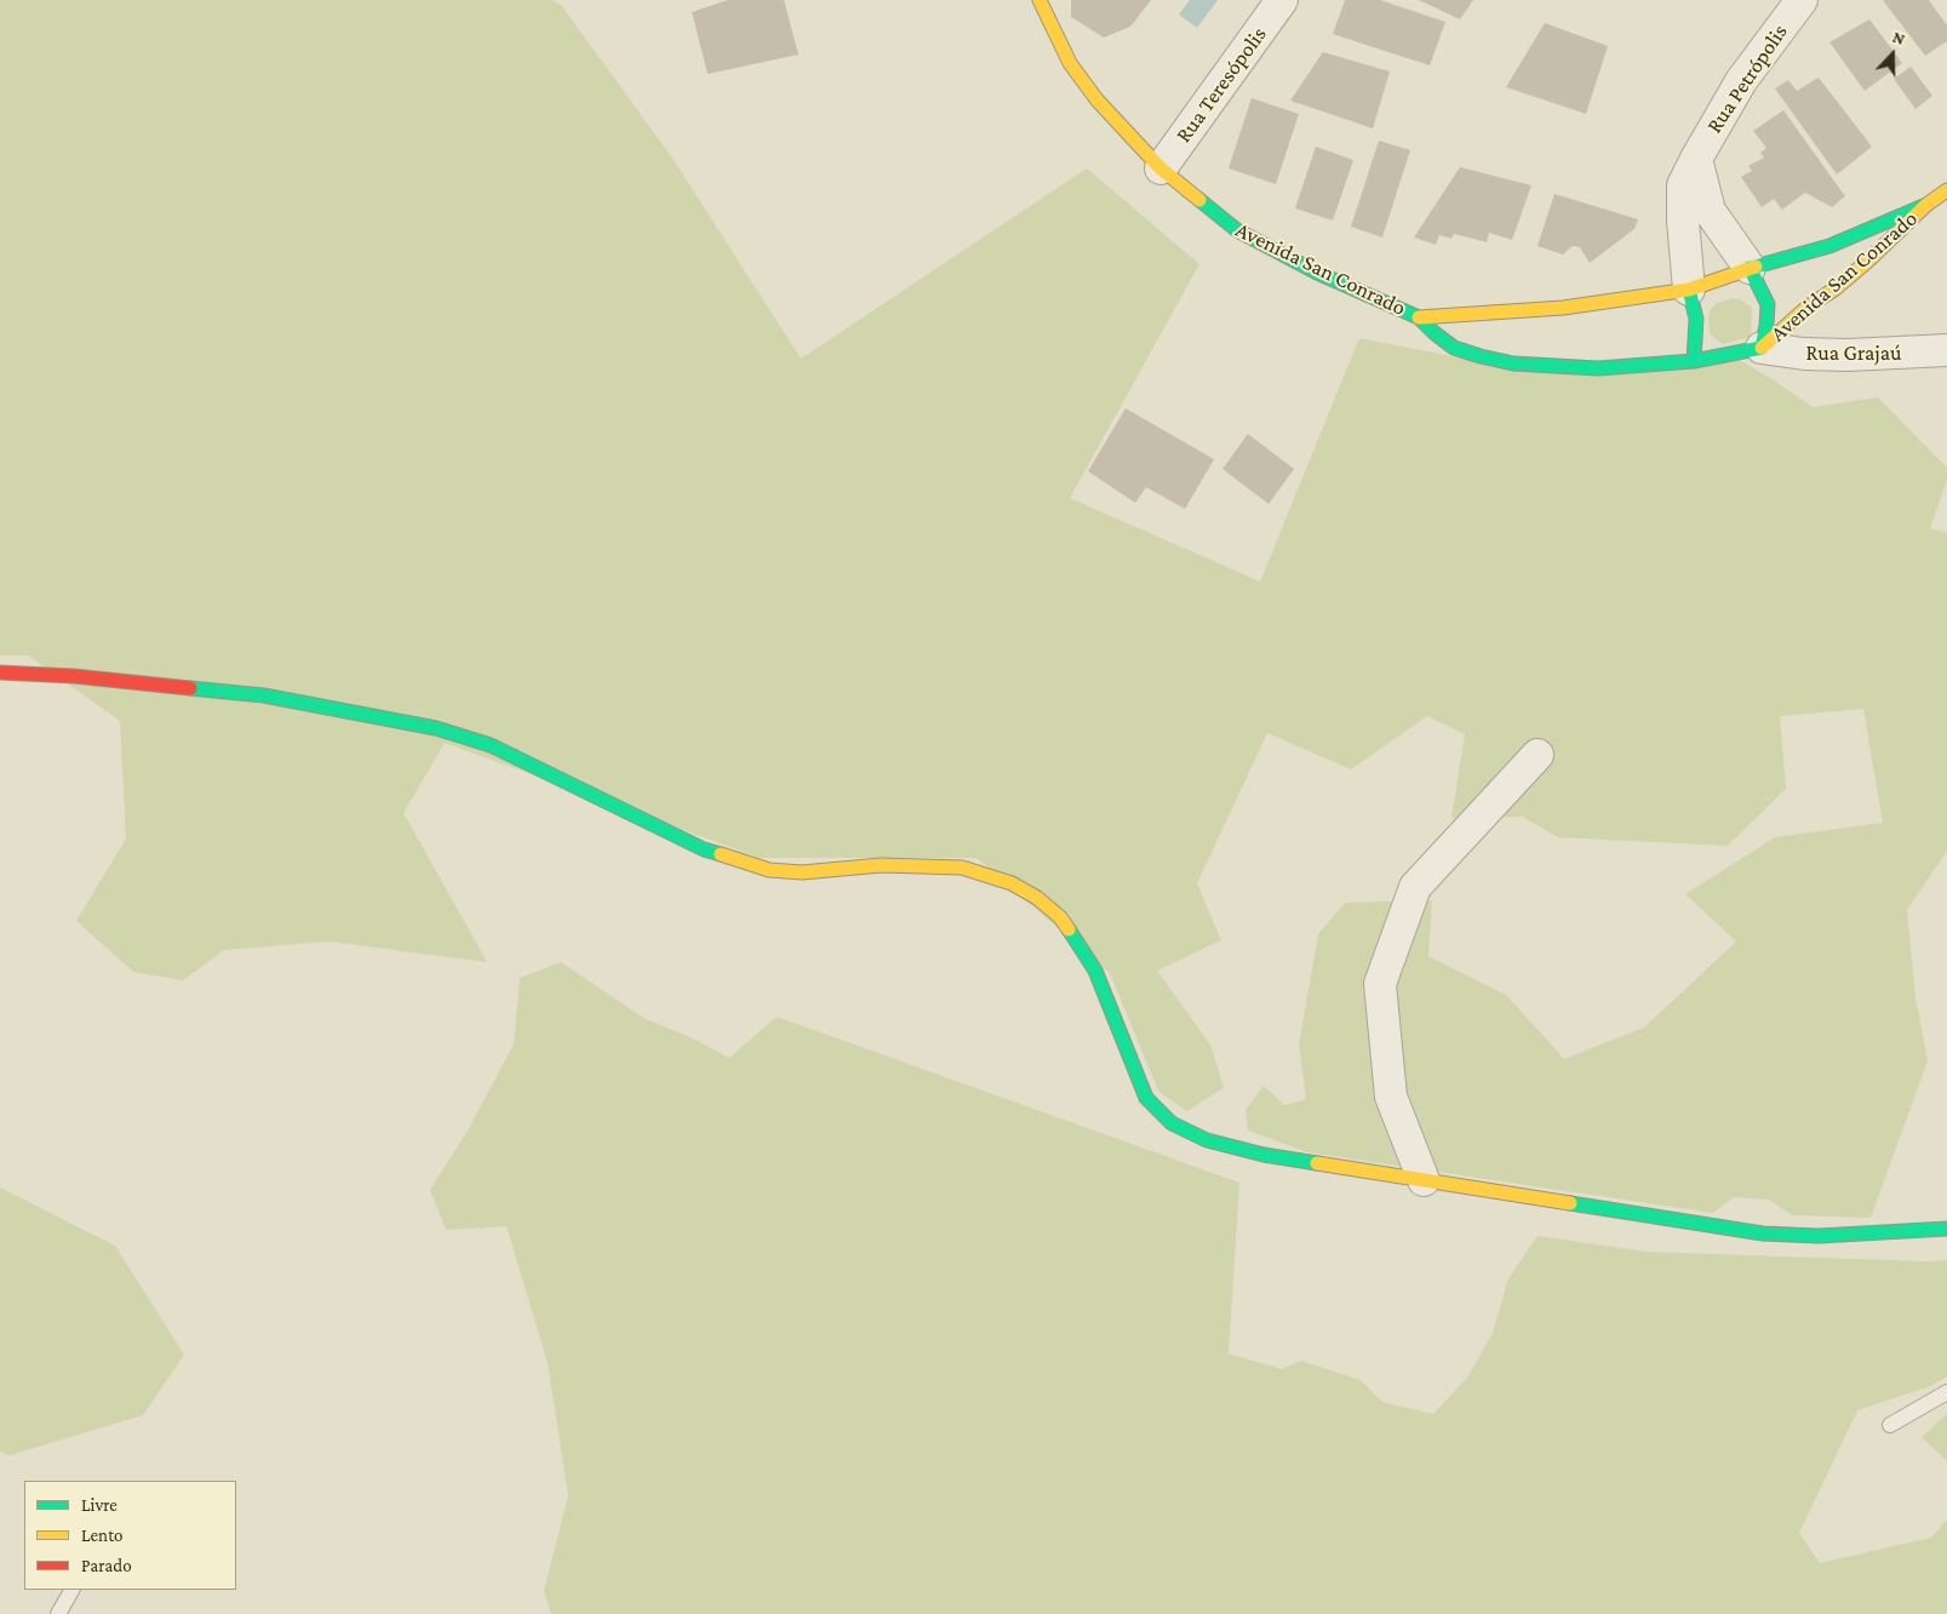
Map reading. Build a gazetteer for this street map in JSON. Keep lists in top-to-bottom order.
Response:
{
  "streets": {
    "street": [
      "Rua Petrópolis",
      "Rua Teresópolis",
      "Avenida San Conrado",
      "Rua Grajaú"
    ]
  },
  "crossings": [
    ["Rua Petrópolis", "Avenida San Conrado"],
    ["Rua Teresópolis", "Avenida San Conrado"],
    ["Avenida San Conrado", "Rua Grajaú"]
  ],
  "legend": ["Livre", "Lento", "Parado"],
  "north": "top"
}
